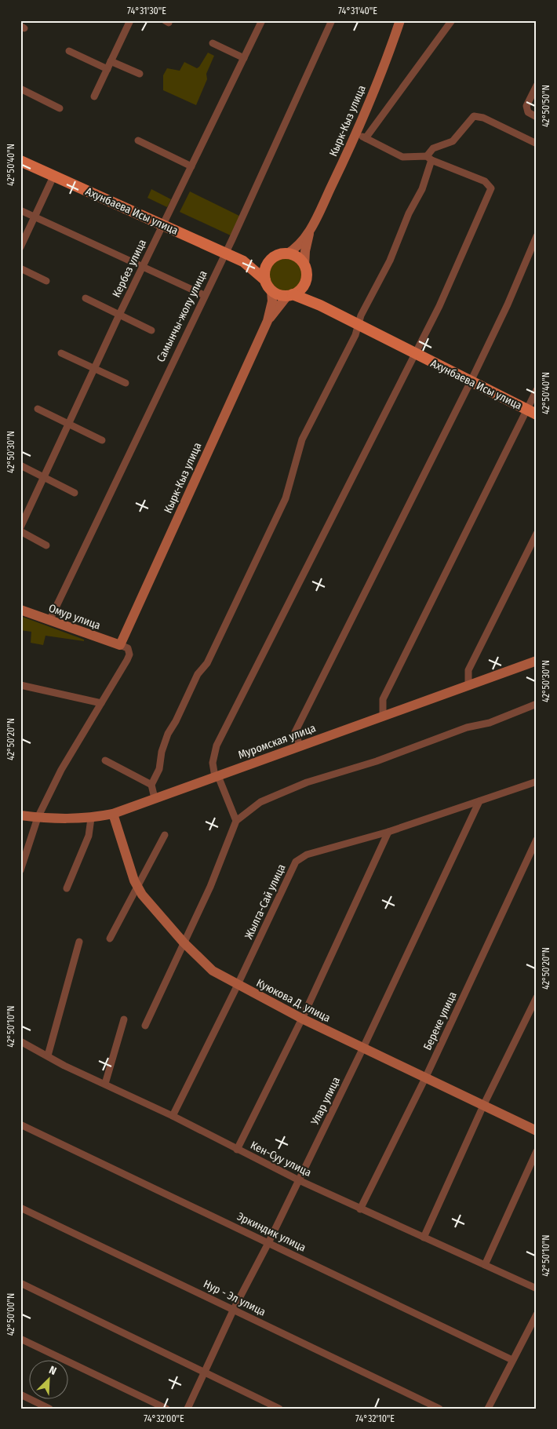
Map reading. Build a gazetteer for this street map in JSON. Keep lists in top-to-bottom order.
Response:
{
  "streets": {
    "main road": ["Ахунбаева Исы улица"],
    "street": [
      "Кырк-Кыз улица",
      "Кербез улица",
      "Самынчы-жолу улица",
      "Омур улица",
      "Муромская улица",
      "Жылга-Сай улица",
      "Куюкова Д. улица",
      "Береке улица",
      "Улар улица",
      "Кен-Суу улица",
      "Эркиндик улица",
      "Нур - Эл улица"
    ]
  },
  "crossings": [
    ["Кырк-Кыз улица", "Ахунбаева Исы улица"],
    ["Кырк-Кыз улица", "Омур улица"],
    ["Ахунбаева Исы улица", "Кербез улица"],
    ["Ахунбаева Исы улица", "Самынчы-жолу улица"],
    ["Самынчы-жолу улица", "Омур улица"],
    ["Муромская улица", "Куюкова Д. улица"],
    ["Жылга-Сай улица", "Куюкова Д. улица"],
    ["Жылга-Сай улица", "Улар улица"],
    ["Жылга-Сай улица", "Кен-Суу улица"],
    ["Куюкова Д. улица", "Береке улица"],
    ["Куюкова Д. улица", "Улар улица"],
    ["Береке улица", "Кен-Суу улица"],
    ["Улар улица", "Кен-Суу улица"],
    ["Улар улица", "Эркиндик улица"],
    ["Улар улица", "Нур - Эл улица"]
  ],
  "north": "top right",
  "coordinates": [
    "74°31'30\"E",
    "74°31'40\"E",
    "42°50'50\"N",
    "42°50'40\"N",
    "42°50'30\"N",
    "42°50'20\"N",
    "42°50'10\"N",
    "42°50'00\"N",
    "74°32'00\"E",
    "74°32'10\"E"
  ]
}
